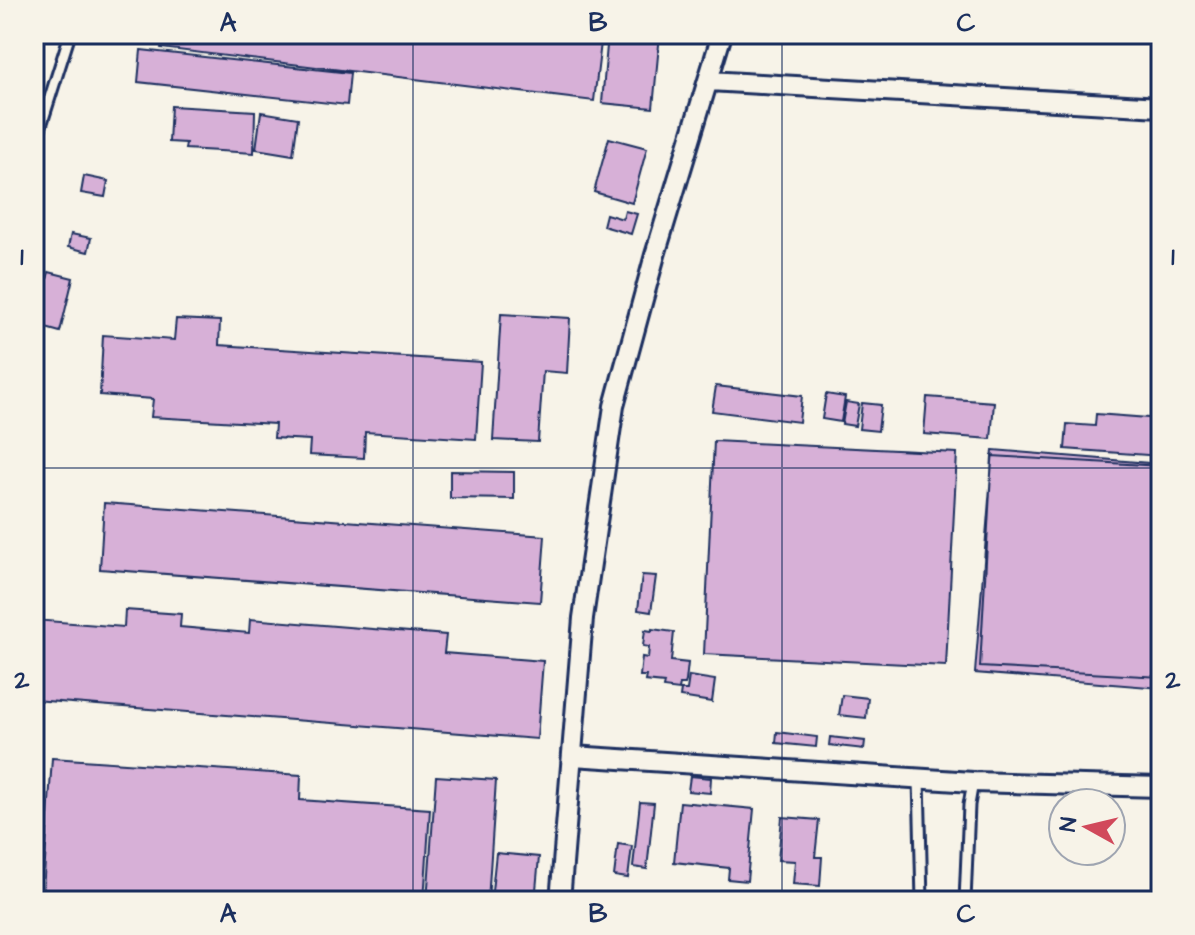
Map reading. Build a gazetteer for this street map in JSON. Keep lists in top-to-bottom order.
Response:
{
  "north": "left",
  "grid": {
    "columns": ["A", "B", "C"],
    "rows": ["1", "2"]
  }
}
